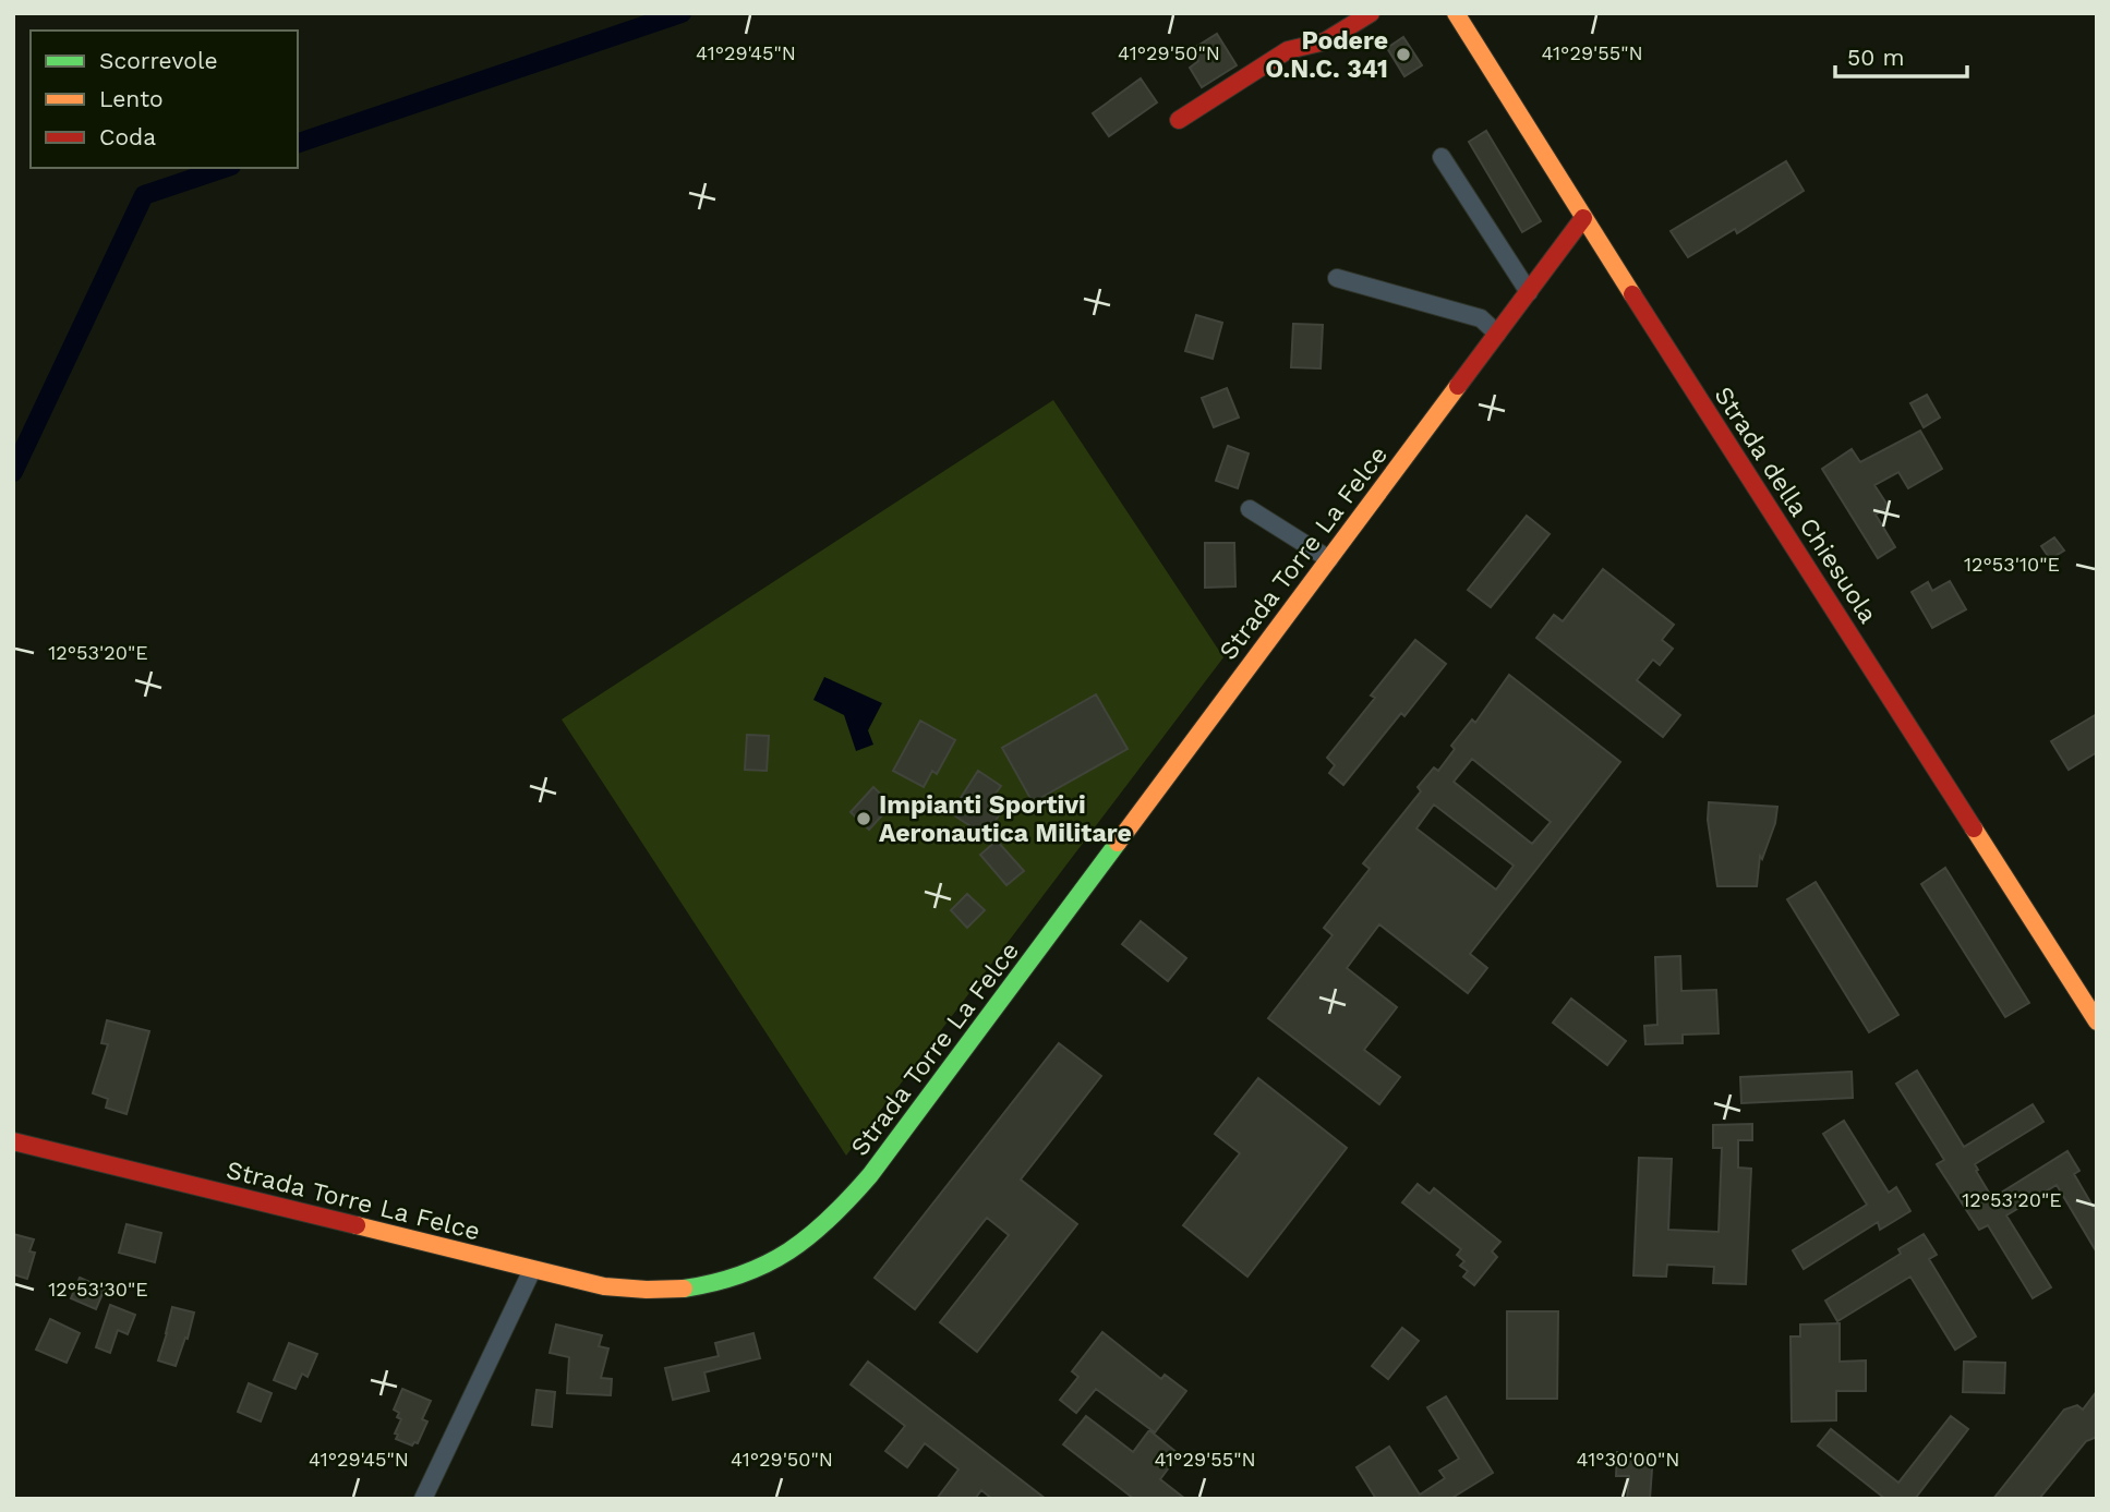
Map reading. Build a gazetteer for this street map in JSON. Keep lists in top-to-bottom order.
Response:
{
  "streets": {
    "street": ["Strada della Chiesuola", "Strada Torre La Felce"]
  },
  "crossings": [
    ["Strada della Chiesuola", "Strada Torre La Felce"]
  ],
  "places": ["Podere O.N.C. 341", "Impianti Sportivi Aeronautica Militare"],
  "legend": ["Scorrevole", "Lento", "Coda"],
  "scale_bar": "50 m",
  "coordinates": [
    "41°29'45\"N",
    "41°29'50\"N",
    "41°29'55\"N",
    "12°53'10\"E",
    "12°53'20\"E",
    "12°53'30\"E",
    "41°30'00\"N"
  ]
}
